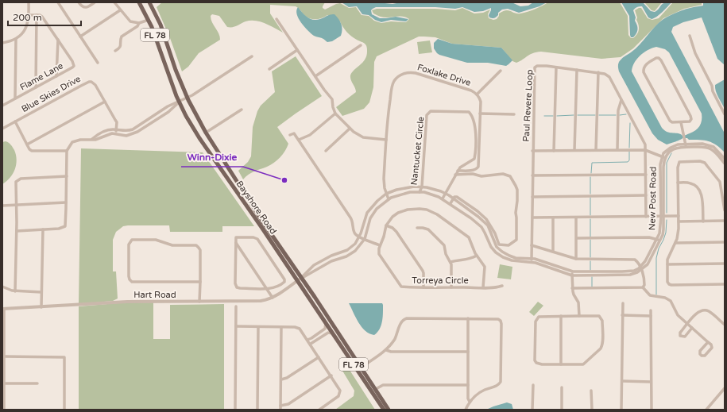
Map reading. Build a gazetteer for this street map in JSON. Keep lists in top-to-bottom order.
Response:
{
  "streets": {
    "main road": ["FL 78", "Bayshore Road"],
    "street": [
      "Foxlake Drive",
      "Flame Lane",
      "Blue Skies Drive",
      "Paul Revere Loop",
      "Nantucket Circle",
      "New Post Road",
      "Torreya Circle",
      "Hart Road"
    ]
  },
  "crossings": [
    ["Foxlake Drive", "Nantucket Circle"],
    ["Bayshore Road", "Hart Road"]
  ],
  "places": ["Winn-Dixie"],
  "scale_bar": "200 m"
}
